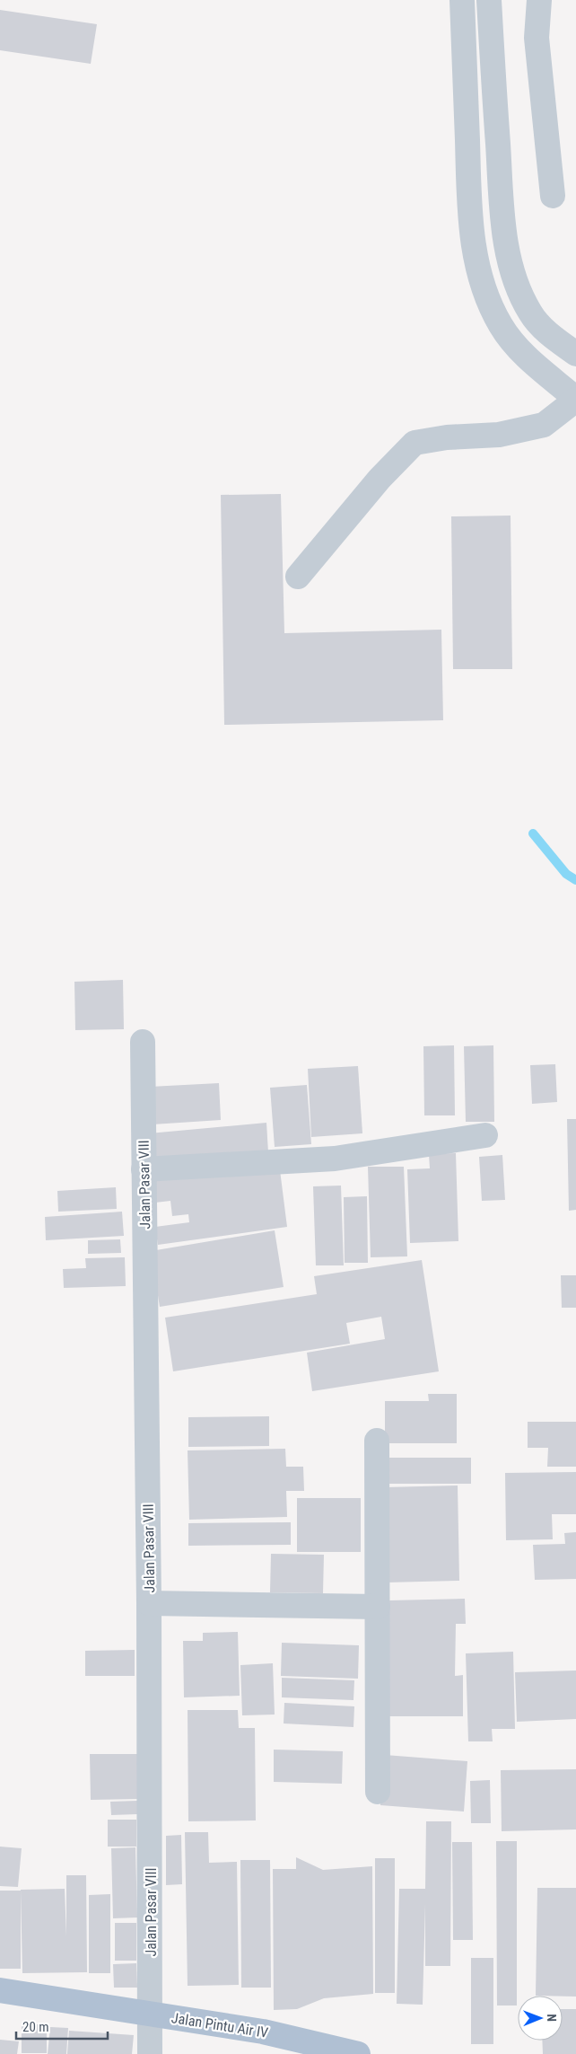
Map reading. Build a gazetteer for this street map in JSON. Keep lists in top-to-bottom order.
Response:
{
  "streets": {
    "main road": ["Jalan Pintu Air IV"],
    "street": ["Jalan Pasar VIII"]
  },
  "crossings": [
    ["Jalan Pasar VIII", "Jalan Pintu Air IV"]
  ],
  "scale_bar": "20 m",
  "north": "right"
}
